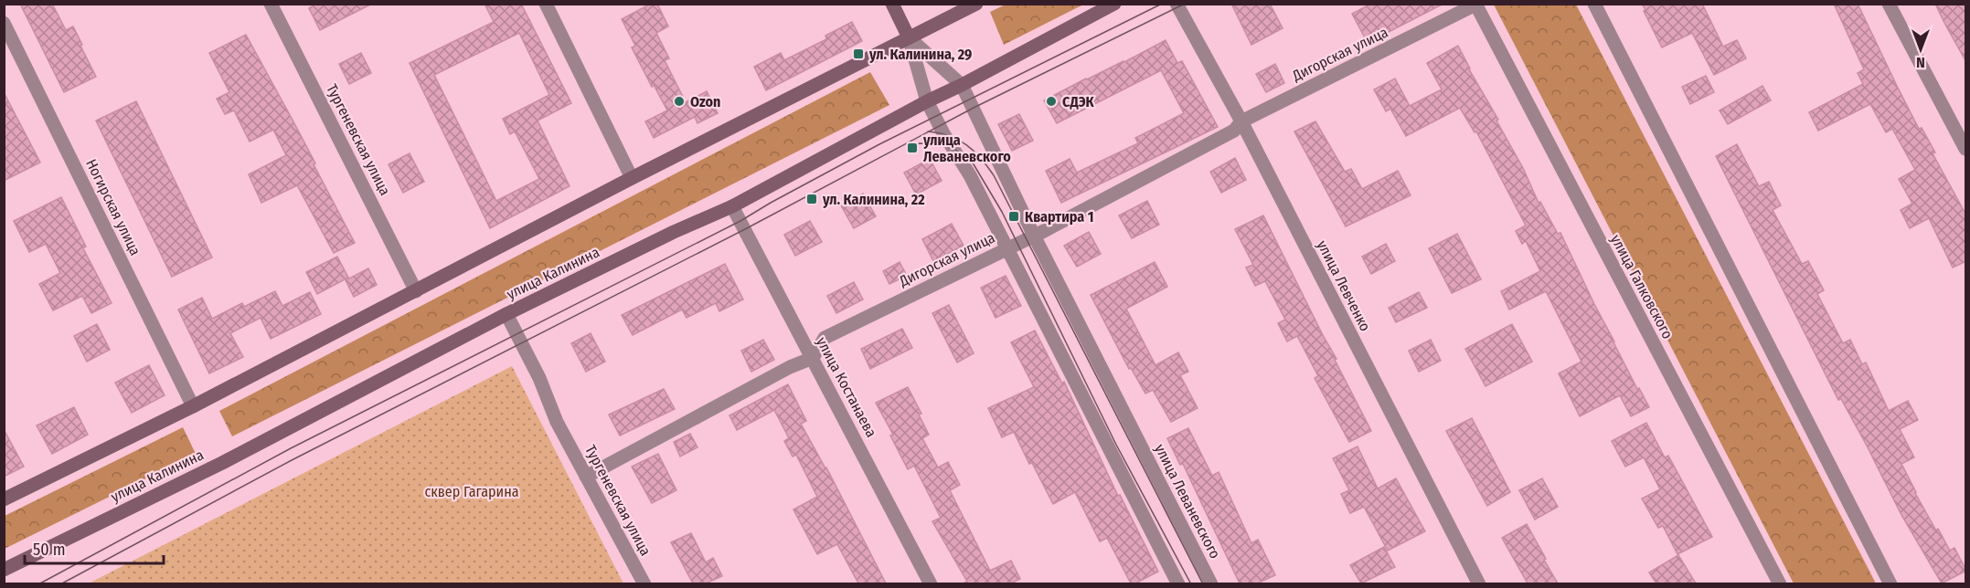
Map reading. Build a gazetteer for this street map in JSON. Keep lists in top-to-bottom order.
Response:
{
  "streets": {
    "main road": ["улица Калинина", "улица Леваневского"],
    "street": [
      "Дигорская улица",
      "Тургеневская улица",
      "Ногирская улица",
      "улица Левченко",
      "улица Галковского",
      "улица Костанаева"
    ]
  },
  "crossings": [
    ["Дигорская улица", "улица Левченко"],
    ["Дигорская улица", "улица Галковского"],
    ["Дигорская улица", "улица Костанаева"],
    ["Дигорская улица", "улица Леваневского"],
    ["Тургеневская улица", "улица Калинина"],
    ["улица Калинина", "улица Костанаева"],
    ["улица Калинина", "улица Леваневского"]
  ],
  "parks": ["сквер Гагарина"],
  "places": {
    "transit": [
      "ул. Калинина, 29",
      "улица Леваневского",
      "ул. Калинина, 22",
      "Квартира 1"
    ],
    "other": ["Ozon", "СДЭК"]
  },
  "scale_bar": "50 m",
  "north": "bottom"
}
